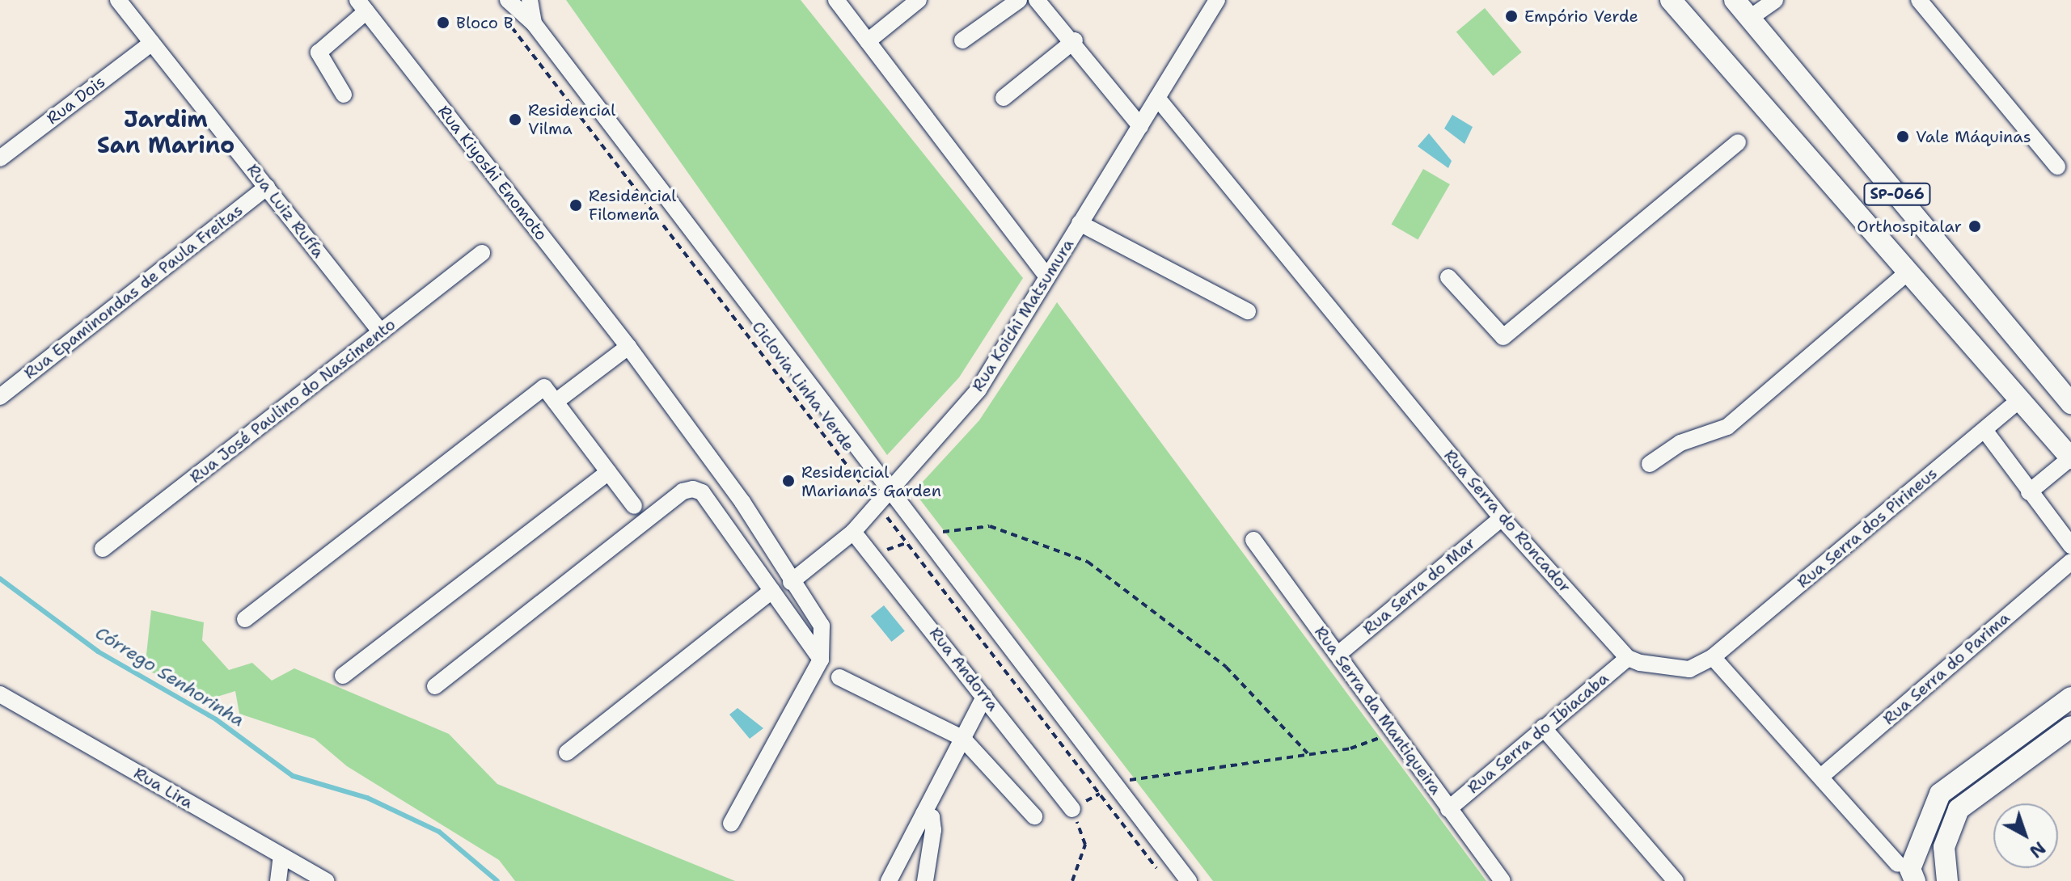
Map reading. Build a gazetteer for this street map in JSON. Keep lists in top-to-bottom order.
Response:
{
  "streets": {
    "main road": ["SP-066"],
    "street": [
      "Rua Dois",
      "Rua Kiyoshi Enomoto",
      "Rua Luiz Ruffa",
      "Rua Epaminondas de Paula Freitas",
      "Rua Koichi Matsumura",
      "Rua José Paulino do Nascimento",
      "Rua Serra do Roncador",
      "Rua Serra dos Pirineus",
      "Rua Serra do Mar",
      "Rua Serra do Parima",
      "Rua Andorra",
      "Rua Serra da Mantiqueira",
      "Rua Serra do Ibiacaba",
      "Rua Lira"
    ],
    "path": ["Ciclovia Linha Verde"]
  },
  "crossings": [
    ["Rua Dois", "Rua Luiz Ruffa"],
    ["SP-066", "Rua Serra dos Pirineus"],
    ["Rua Luiz Ruffa", "Rua Epaminondas de Paula Freitas"],
    ["Rua Luiz Ruffa", "Rua José Paulino do Nascimento"],
    ["Rua Koichi Matsumura", "Ciclovia Linha Verde"],
    ["Rua Koichi Matsumura", "Rua Serra do Roncador"],
    ["Rua Koichi Matsumura", "Rua Andorra"],
    ["Rua Serra do Roncador", "Rua Serra do Mar"],
    ["Rua Serra do Roncador", "Rua Serra do Ibiacaba"],
    ["Rua Serra do Mar", "Rua Serra da Mantiqueira"],
    ["Rua Serra da Mantiqueira", "Rua Serra do Ibiacaba"]
  ],
  "districts": ["Jardim San Marino"],
  "water": ["Córrego Senhorinha"],
  "places": [
    "Empório Verde",
    "Bloco B",
    "Residencial Vilma",
    "Vale Máquinas",
    "Residencial Filomena",
    "Orthospitalar",
    "Residencial Mariana's Garden"
  ],
  "north": "bottom right"
}
